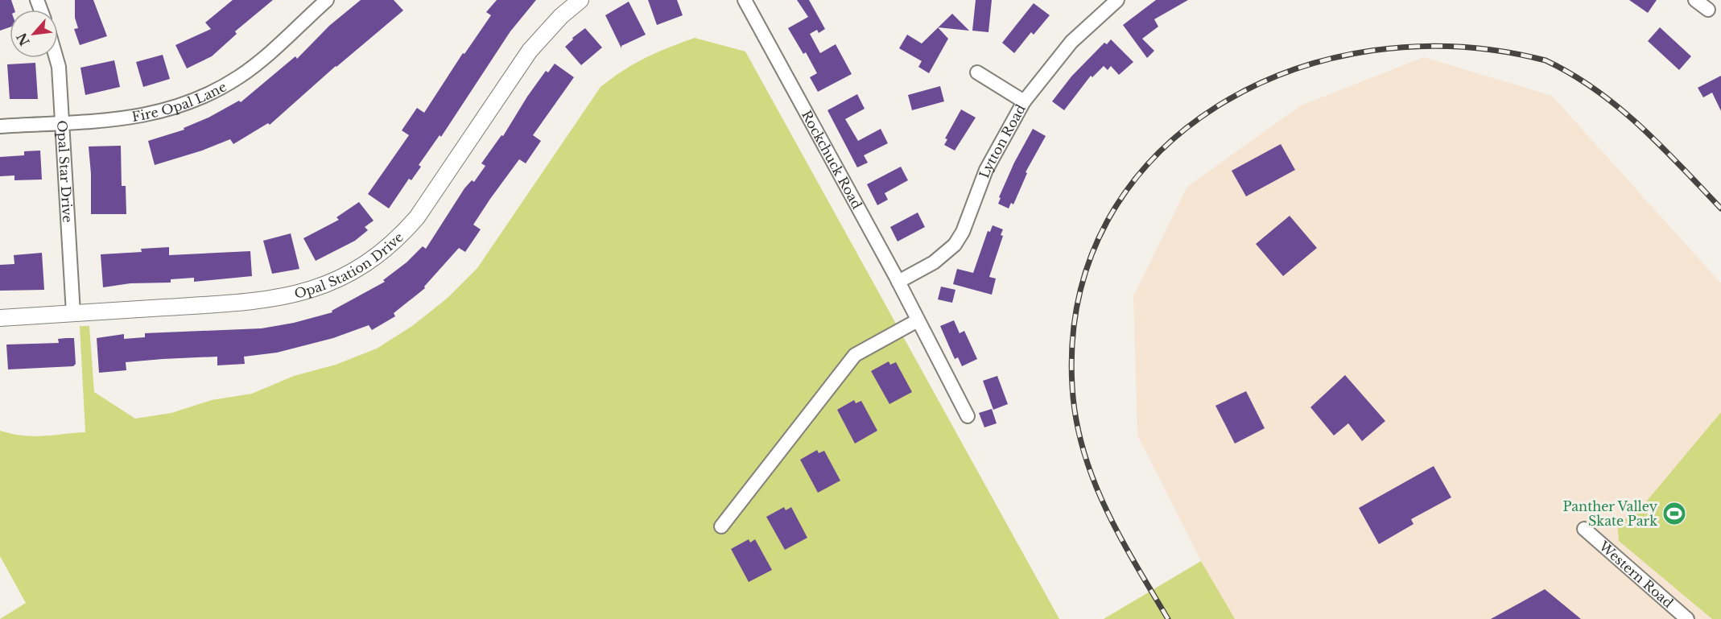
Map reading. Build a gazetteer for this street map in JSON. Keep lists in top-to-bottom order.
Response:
{
  "streets": {
    "street": [
      "Fire Opal Lane",
      "Lytton Road",
      "Rockchuck Road",
      "Opal Star Drive",
      "Opal Station Drive",
      "Western Road"
    ]
  },
  "crossings": [
    ["Fire Opal Lane", "Opal Star Drive"],
    ["Lytton Road", "Rockchuck Road"],
    ["Opal Star Drive", "Opal Station Drive"]
  ],
  "places": {
    "sports": ["Panther Valley Skate Park"]
  },
  "north": "bottom left"
}
